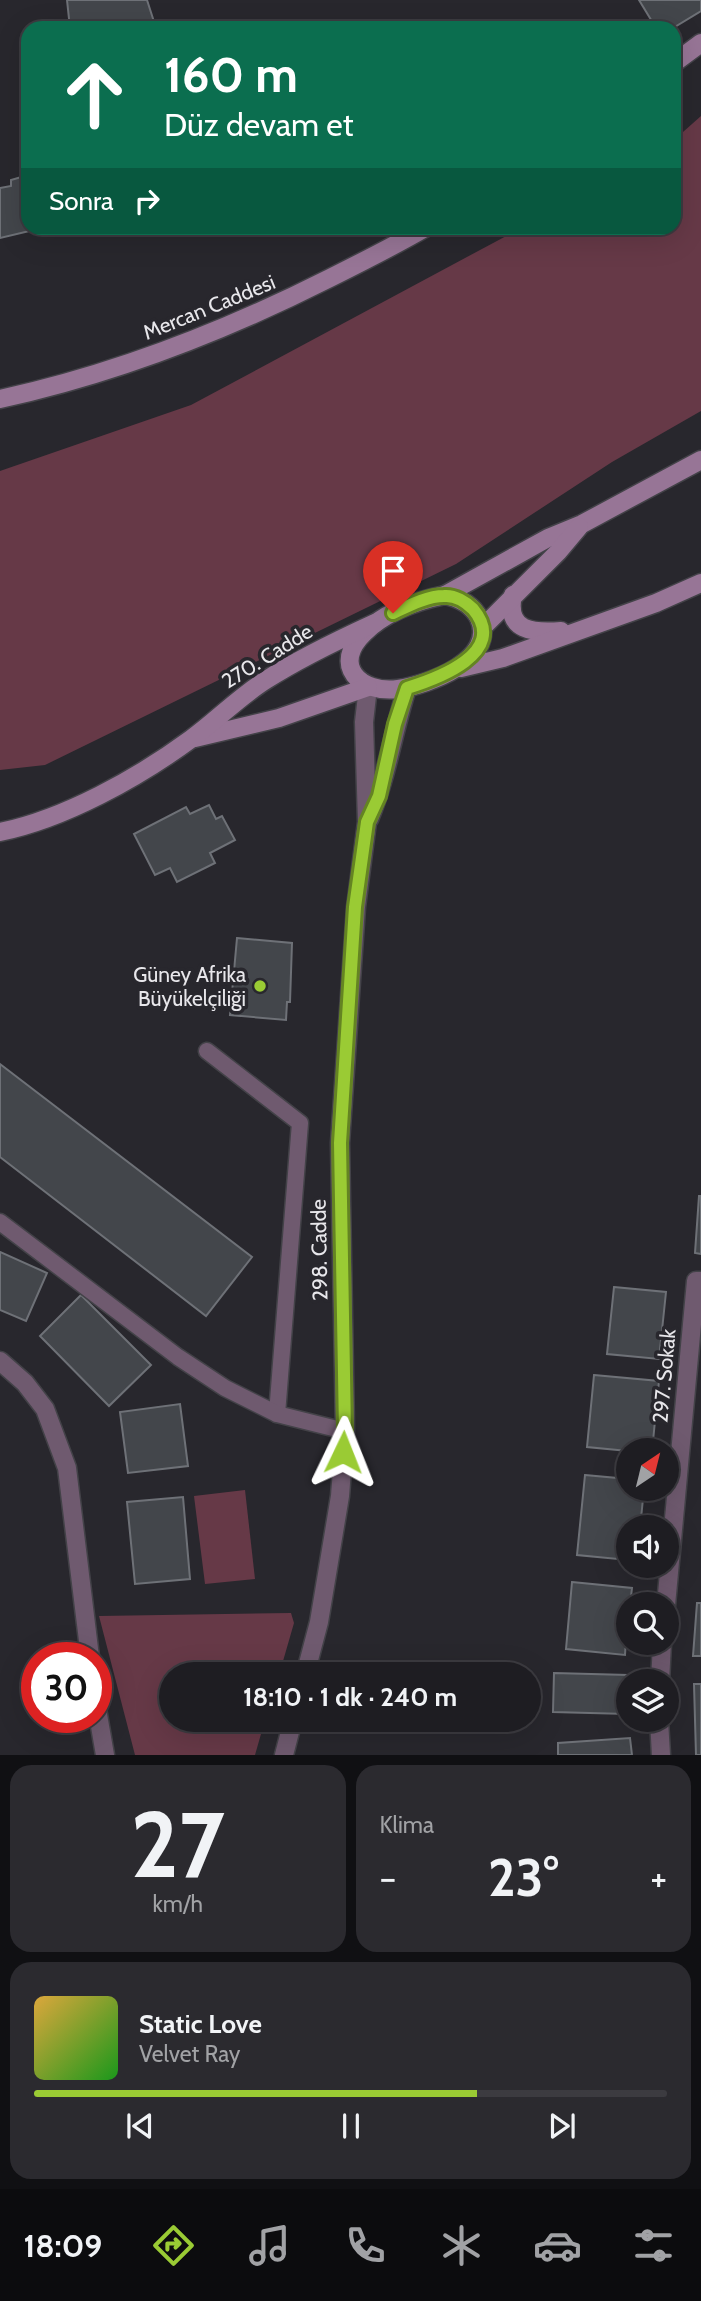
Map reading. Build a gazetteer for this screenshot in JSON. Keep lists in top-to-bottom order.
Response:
{
  "streets": {
    "main road": ["Mercan Caddesi", "270. Cadde"],
    "street": ["298. Cadde", "297. Sokak"]
  },
  "places": ["Güney Afrika Büyükelçiliği"],
  "north": "top right",
  "page": {
    "turn": ["160 m", "Düz devam et"],
    "then": "Sonra",
    "limit": "30",
    "trip": "18:10 · 1 dk · 240 m",
    "tile": [
      ["27", "km/h"],
      "Klima"
    ],
    "heat": ["−", "23°", "+"],
    "song": ["Static Love", "Velvet Ray"],
    "tabs": "18:09"
  }
}
